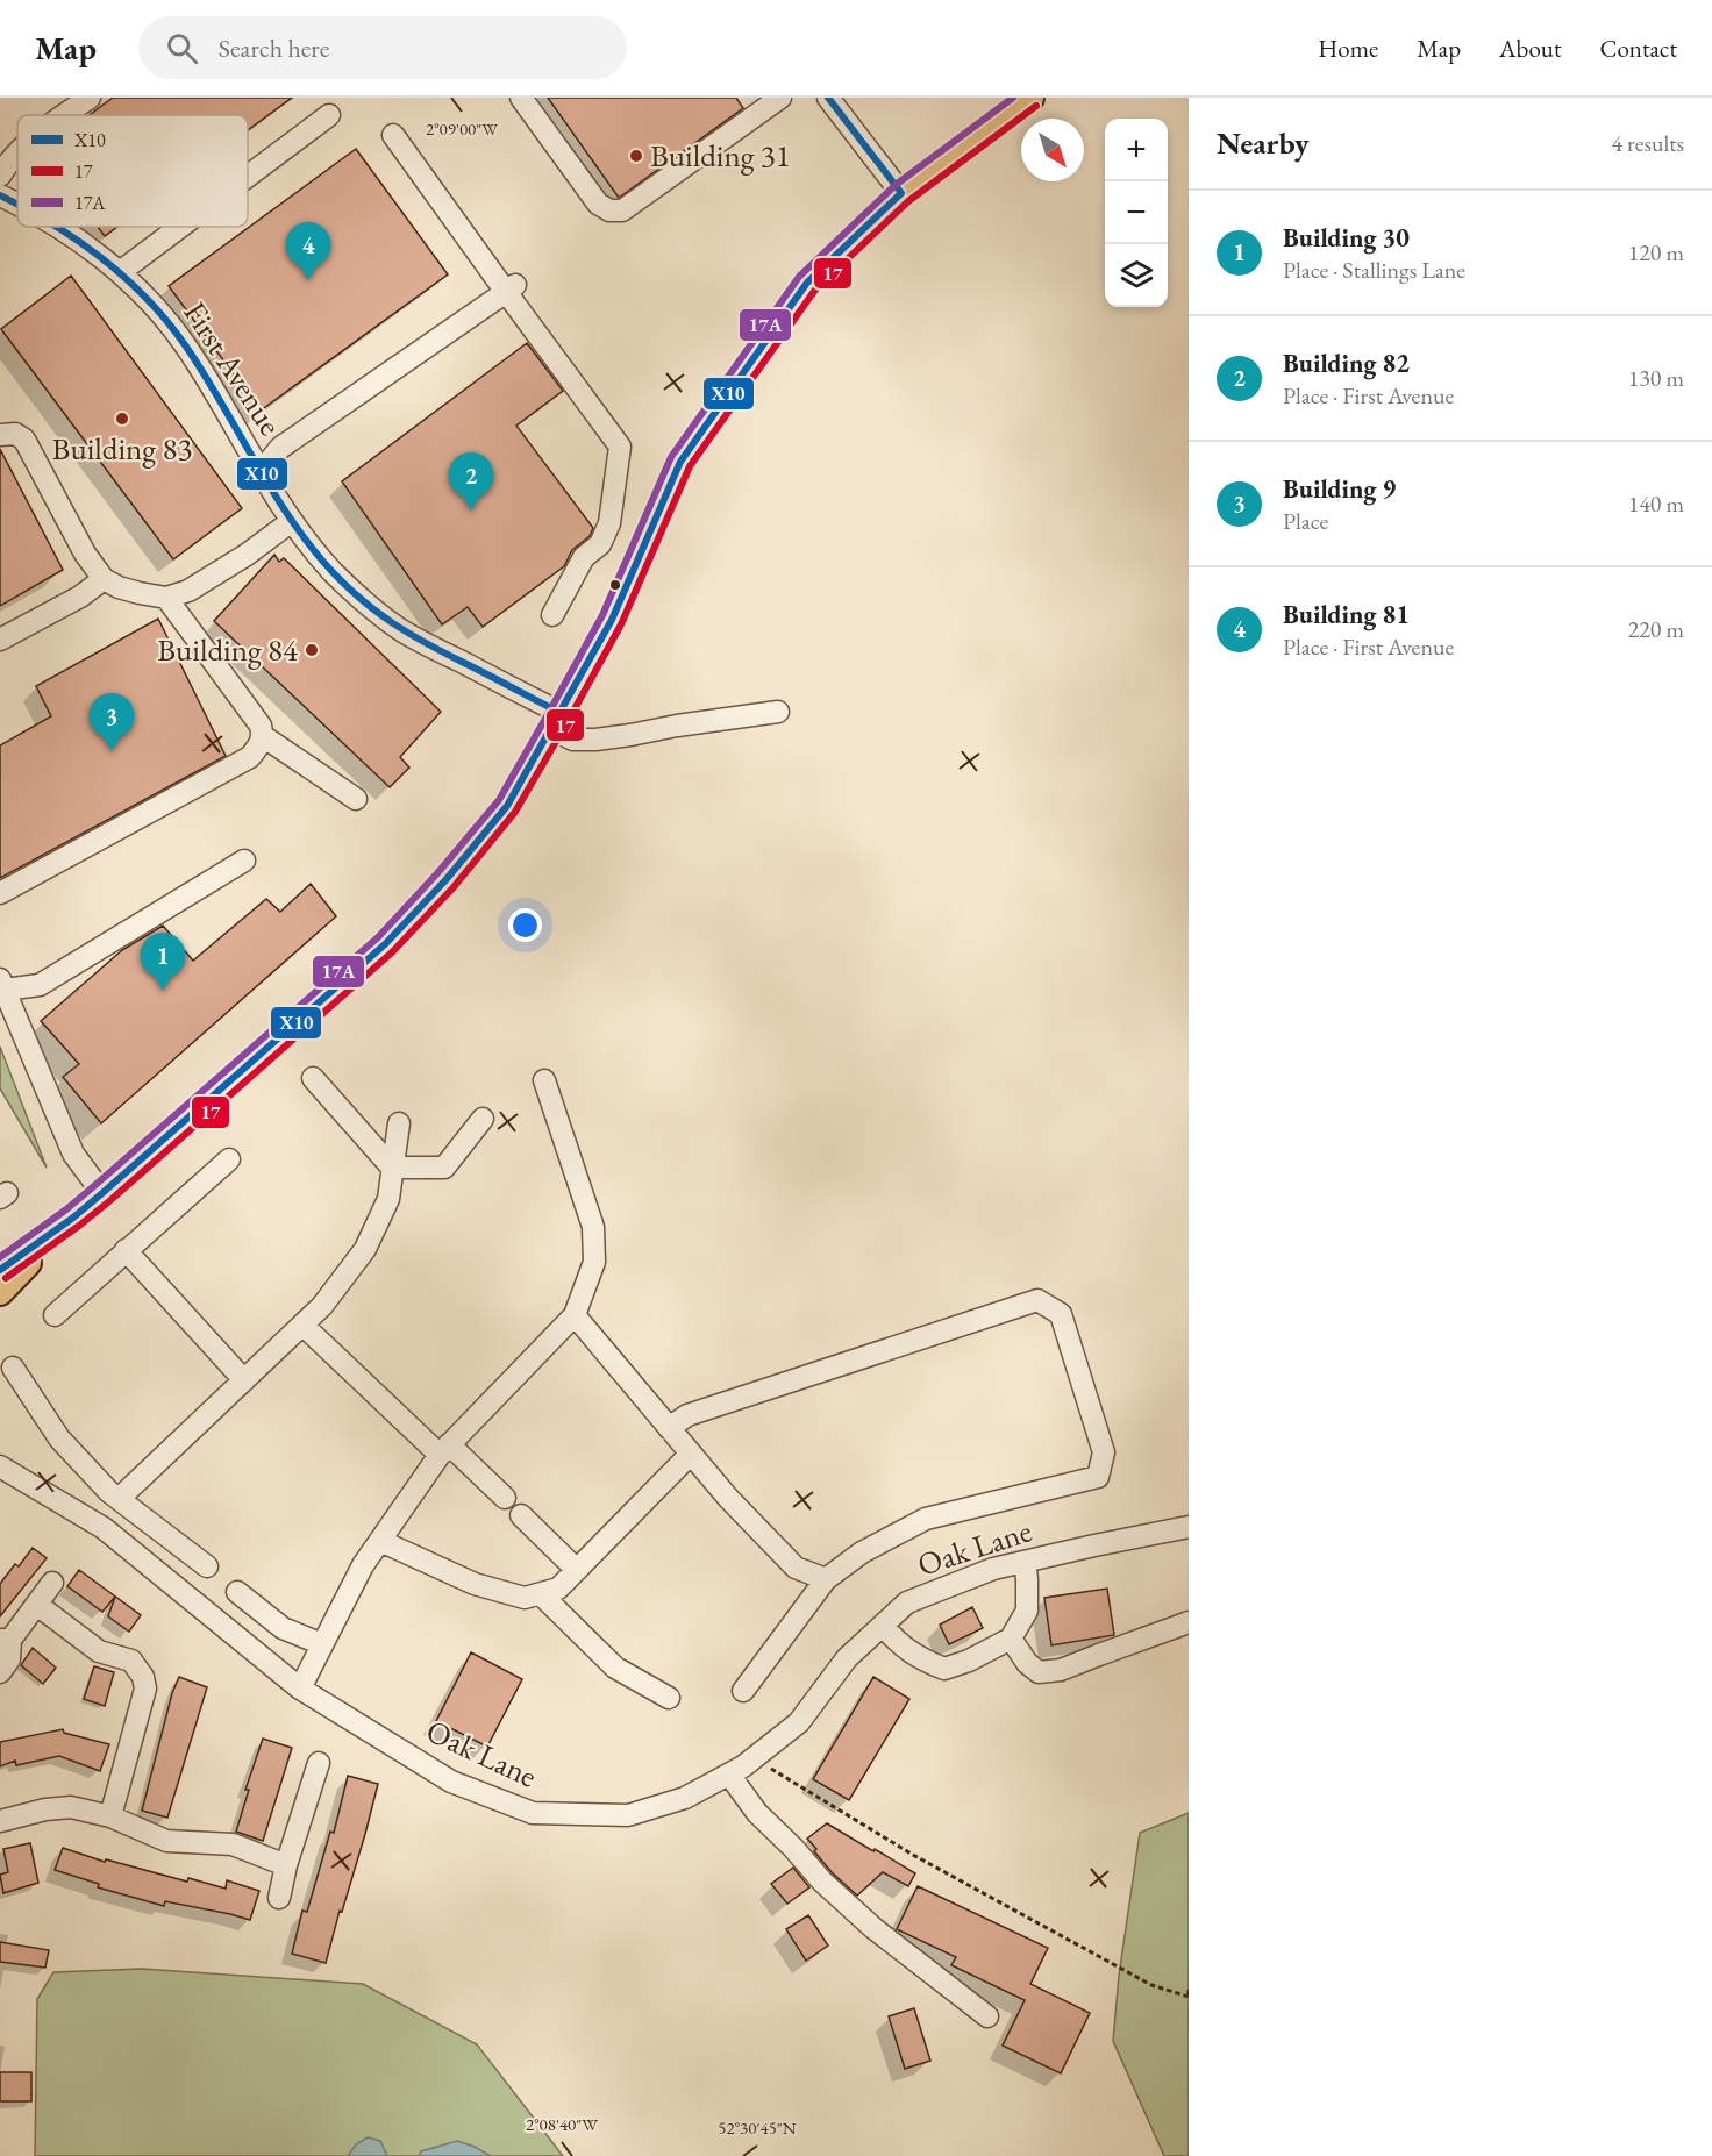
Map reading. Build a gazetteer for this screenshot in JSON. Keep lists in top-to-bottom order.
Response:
{
  "streets": {
    "street": ["First Avenue", "Oak Lane"]
  },
  "places": ["Building 31", "Building 83", "Building 84"],
  "lines": ["transit line X10", "transit line 17A", "transit line 17"],
  "legend": ["X10", "17", "17A"],
  "north": "bottom right",
  "page": {
    "header": "Map",
    "search": "Search here",
    "nav": [
      "Home",
      "Map",
      "About",
      "Contact"
    ],
    "heading": ["Nearby", "4 results"],
    "map_buttons": ["+", "−"],
    "list": [
      {
        "mark": "1",
        "name": "Building 30",
        "note": "Place · Stallings Lane",
        "value": "120 m"
      },
      {
        "mark": "2",
        "name": "Building 82",
        "note": "Place · First Avenue",
        "value": "130 m"
      },
      {
        "mark": "3",
        "name": "Building 9",
        "note": "Place",
        "value": "140 m"
      },
      {
        "mark": "4",
        "name": "Building 81",
        "note": "Place · First Avenue",
        "value": "220 m"
      }
    ],
    "pins": [
      "4",
      "2",
      "3",
      "1"
    ]
  },
  "coordinates": ["2°09'00\"W", "2°08'40\"W", "52°30'45\"N"]
}
